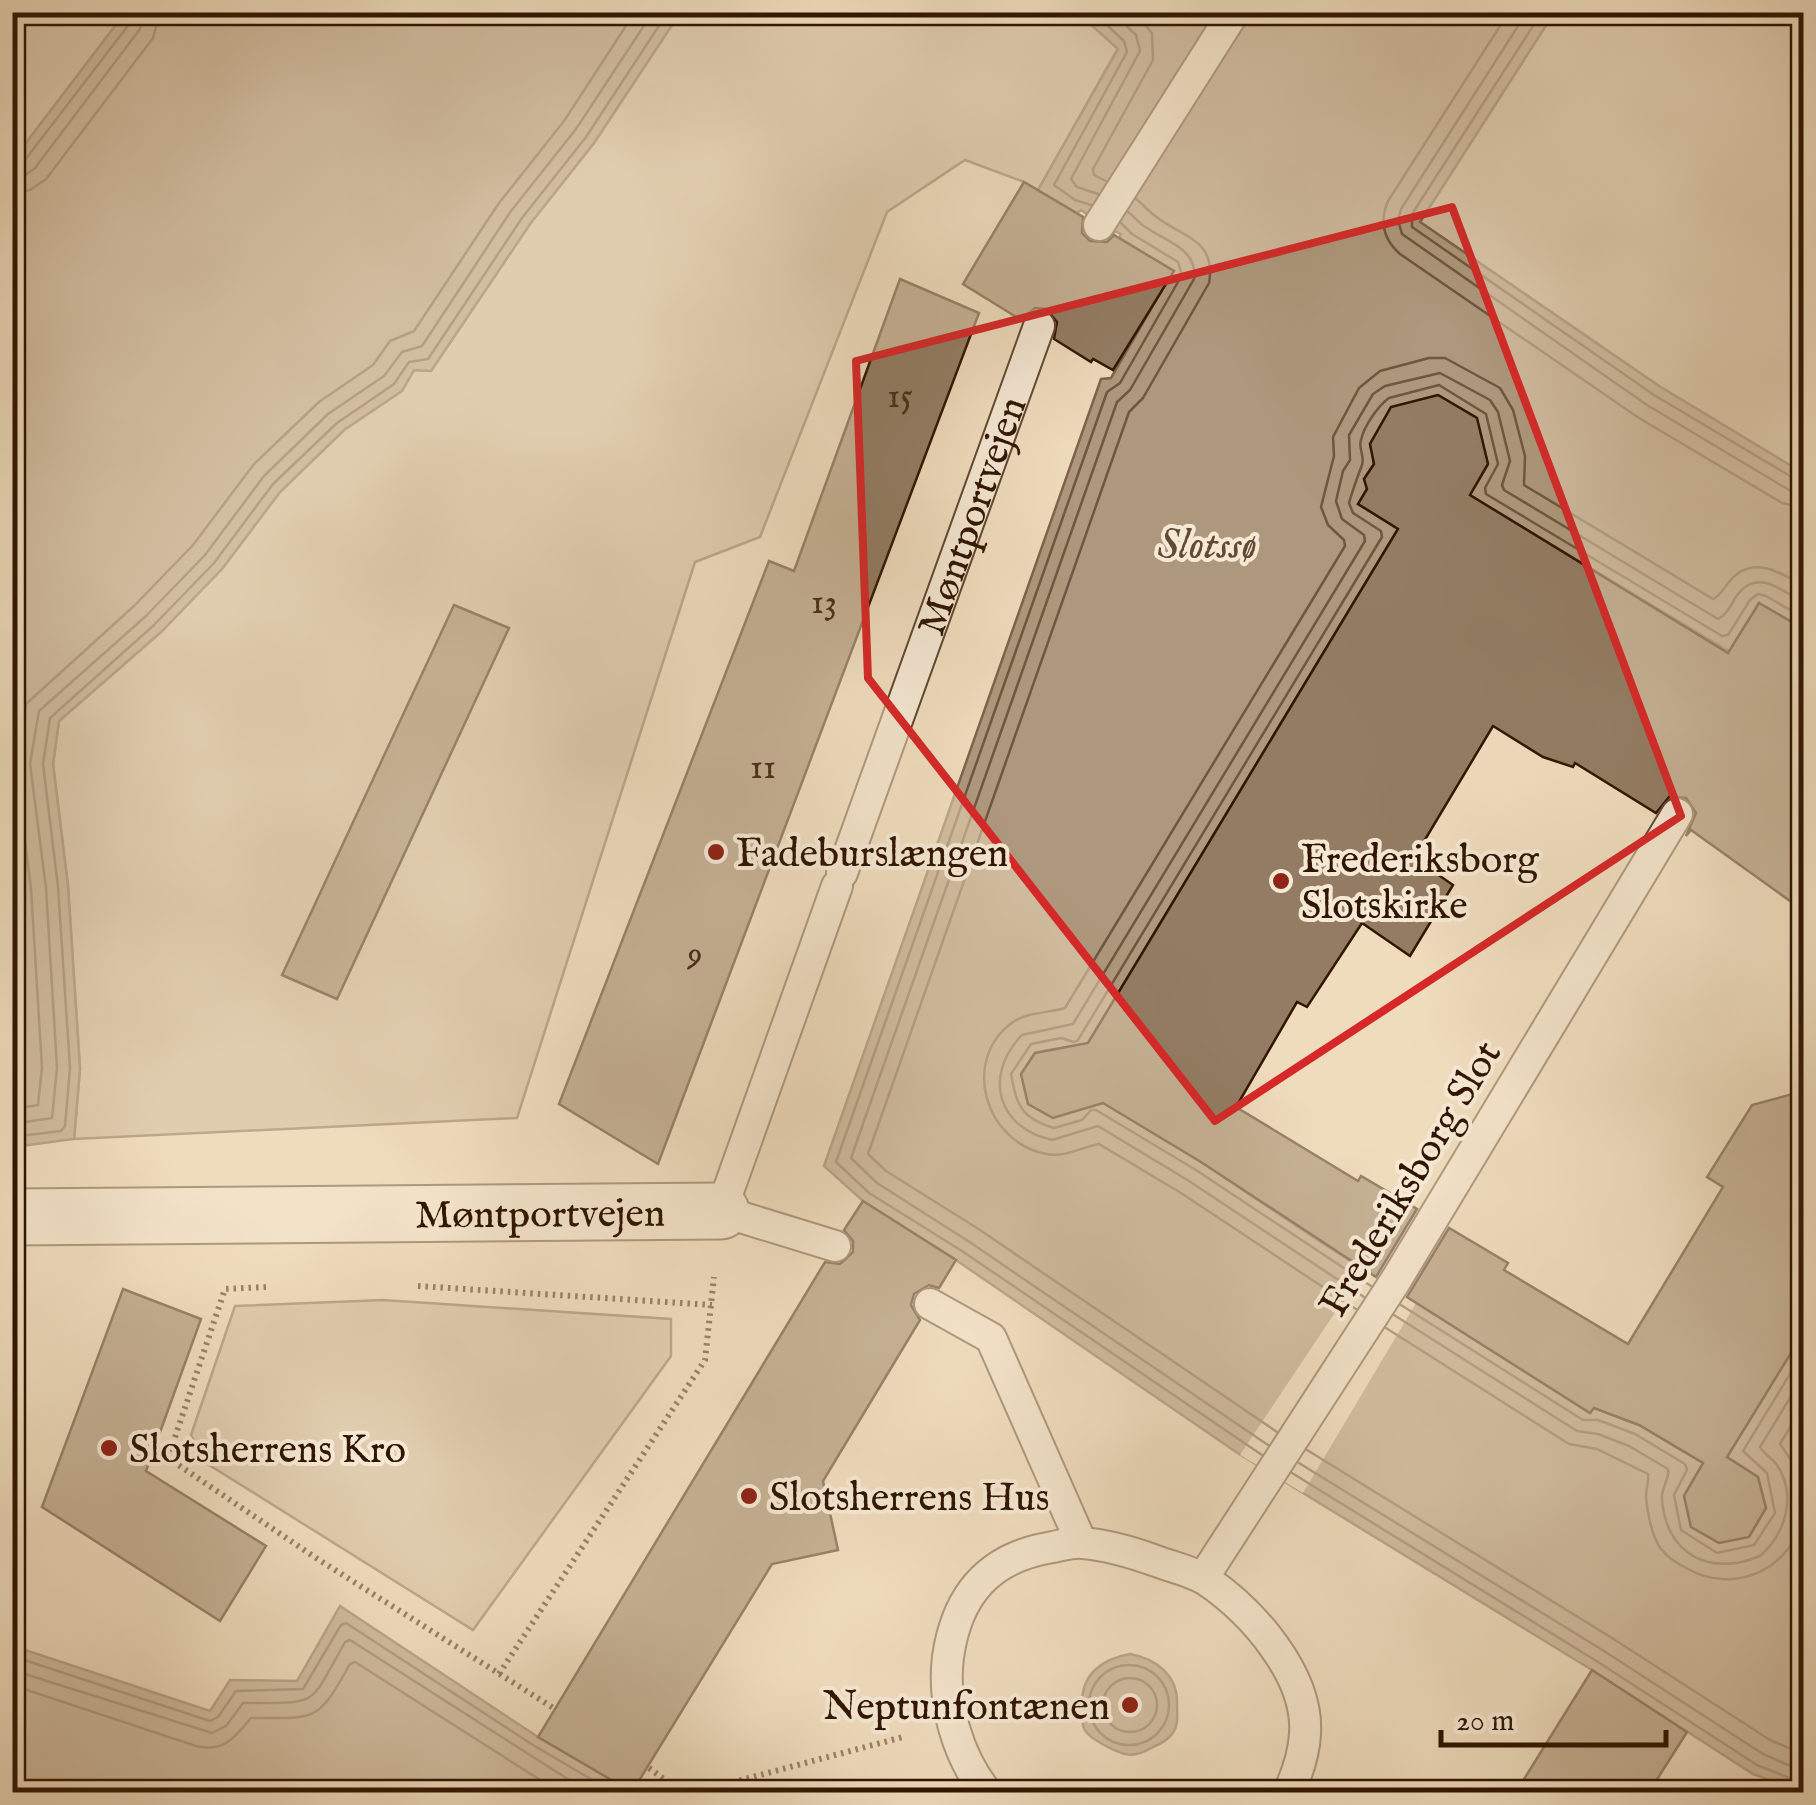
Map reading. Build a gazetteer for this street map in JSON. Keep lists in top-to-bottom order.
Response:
{
  "streets": {
    "street": ["Møntportvejen"],
    "lane": ["Frederiksborg Slot"]
  },
  "water": ["Slotssø"],
  "places": [
    "Fadeburslængen",
    "Frederiksborg Slotskirke",
    "Slotsherrens Kro",
    "Slotsherrens Hus",
    "Neptunfontænen"
  ],
  "house_numbers": [
    "15",
    "13",
    "11",
    "9"
  ],
  "scale_bar": "20 m"
}
